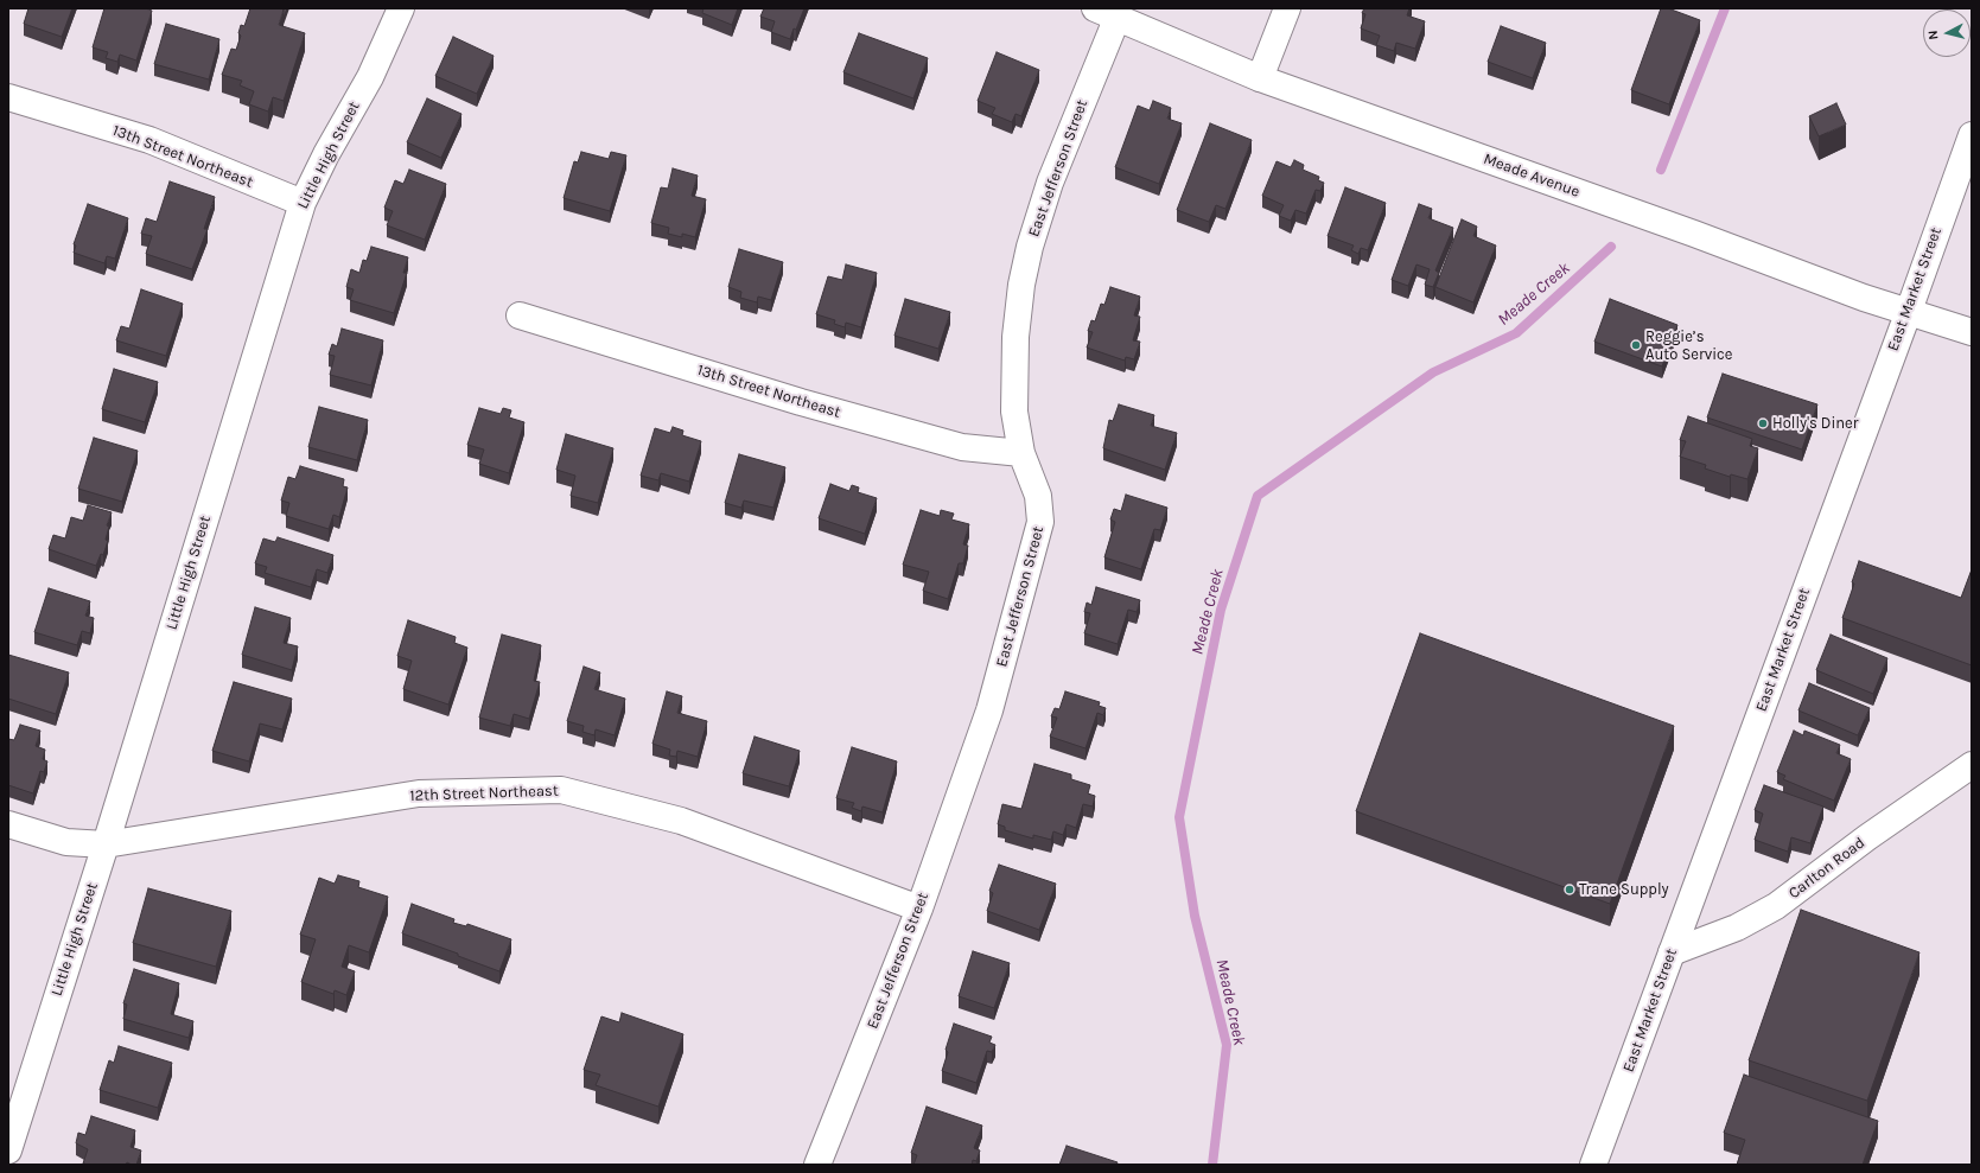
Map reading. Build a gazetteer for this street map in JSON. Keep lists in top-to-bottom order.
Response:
{
  "streets": {
    "street": [
      "Little High Street",
      "13th Street Northeast",
      "East Jefferson Street",
      "Meade Avenue",
      "East Market Street",
      "12th Street Northeast",
      "Carlton Road"
    ]
  },
  "crossings": [
    ["Little High Street", "13th Street Northeast"],
    ["Little High Street", "12th Street Northeast"],
    ["13th Street Northeast", "East Jefferson Street"],
    ["East Jefferson Street", "Meade Avenue"],
    ["East Jefferson Street", "12th Street Northeast"],
    ["Meade Avenue", "East Market Street"],
    ["East Market Street", "Carlton Road"]
  ],
  "water": ["Meade Creek"],
  "places": ["Reggie’s Auto Service", "Holly's Diner", "Trane Supply"],
  "north": "left"
}
